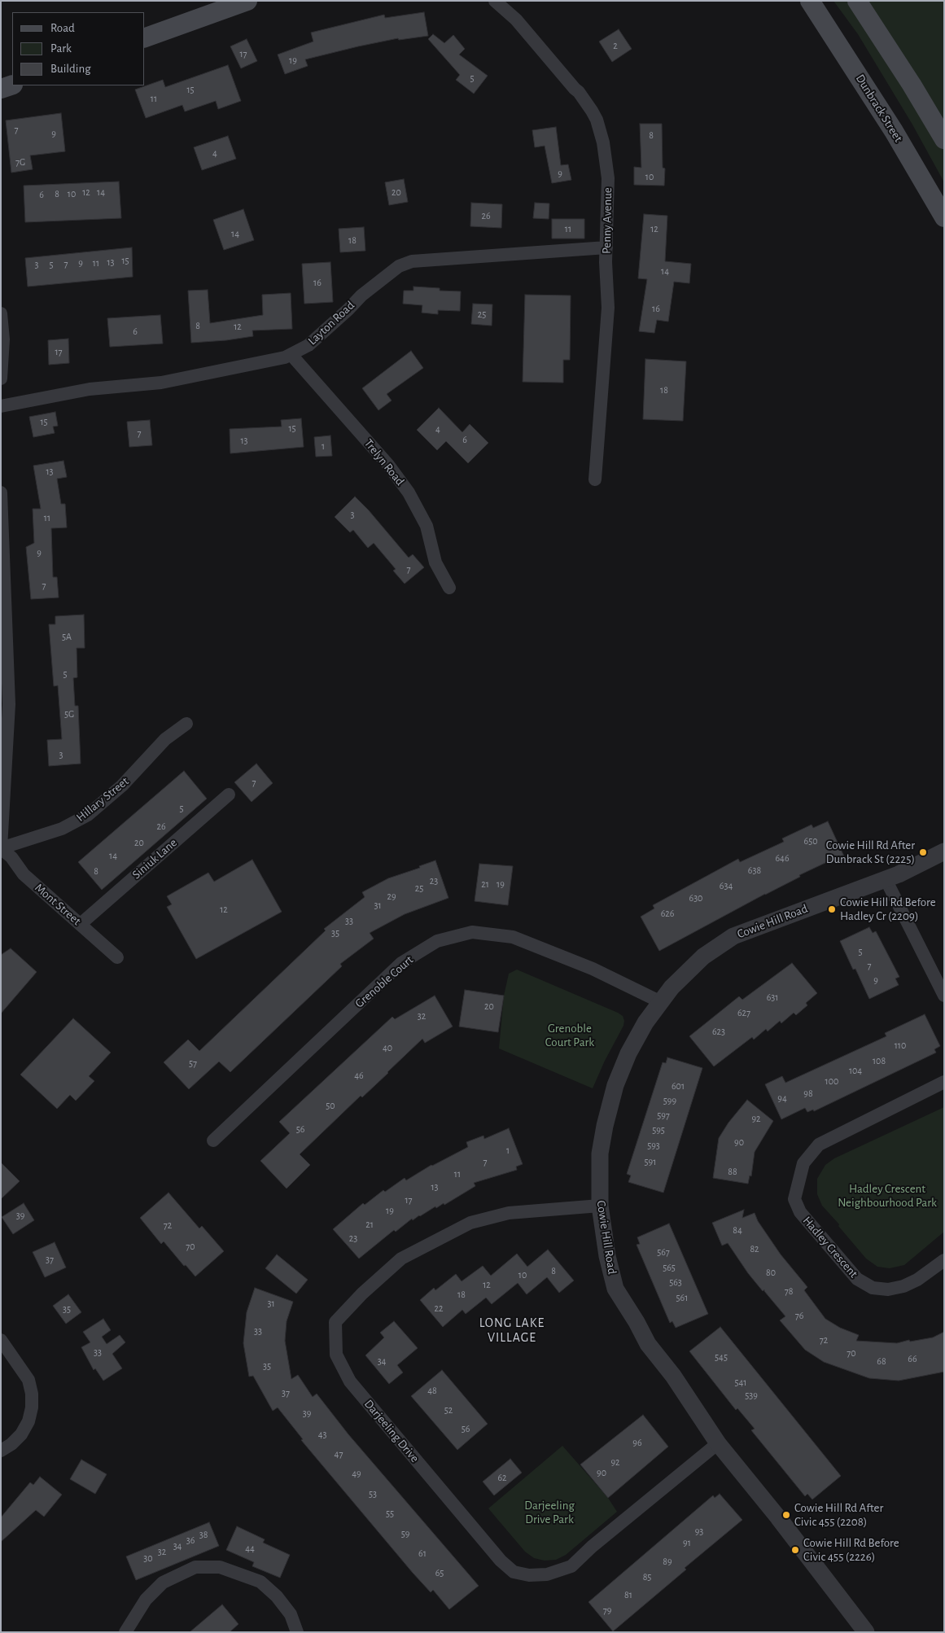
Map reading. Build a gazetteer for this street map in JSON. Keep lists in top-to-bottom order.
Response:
{
  "streets": {
    "main road": ["Dunbrack Street"],
    "street": [
      "Penny Avenue",
      "Layton Road",
      "Trelyn Road",
      "Hillary Street",
      "Siniuk Lane",
      "Mont Street",
      "Cowie Hill Road",
      "Grenoble Court",
      "Hadley Crescent",
      "Darjeeling Drive"
    ]
  },
  "crossings": [
    ["Penny Avenue", "Layton Road"],
    ["Layton Road", "Trelyn Road"],
    ["Hillary Street", "Mont Street"],
    ["Siniuk Lane", "Mont Street"],
    ["Cowie Hill Road", "Grenoble Court"],
    ["Cowie Hill Road", "Darjeeling Drive"]
  ],
  "districts": ["LONG LAKE VILLAGE"],
  "parks": ["Grenoble Court Park", "Hadley Crescent Neighbourhood Park", "Darjeeling Drive Park"],
  "places": [
    "Cowie Hill Rd After Dunbrack St (2225)",
    "Cowie Hill Rd Before Hadley Cr (2209)",
    "Cowie Hill Rd After Civic 455 (2208)",
    "Cowie Hill Rd Before Civic 455 (2226)"
  ],
  "house_numbers": [
    "2",
    "17",
    "19",
    "5",
    "15",
    "11",
    "7",
    "9",
    "8",
    "4",
    "7G",
    "9",
    "10",
    "12",
    "14",
    "20",
    "8",
    "10",
    "6",
    "26",
    "11",
    "12",
    "14",
    "18",
    "15",
    "13",
    "9",
    "11",
    "7",
    "3",
    "5",
    "14",
    "16",
    "16",
    "25",
    "8",
    "12",
    "6",
    "17",
    "18",
    "15",
    "15",
    "4",
    "7",
    "6",
    "13",
    "1",
    "13",
    "3",
    "11",
    "9",
    "7",
    "7",
    "5A",
    "5",
    "5G",
    "3",
    "7",
    "5",
    "26",
    "650",
    "20",
    "14",
    "646",
    "638",
    "8",
    "23",
    "21",
    "19",
    "634",
    "25",
    "29",
    "630",
    "31",
    "12",
    "626",
    "33",
    "35",
    "5",
    "7",
    "9",
    "631",
    "20",
    "627",
    "32",
    "623",
    "110",
    "40",
    "108",
    "57",
    "104",
    "46",
    "100",
    "601",
    "98",
    "94",
    "599",
    "50",
    "597",
    "92",
    "56",
    "595",
    "90",
    "593",
    "1",
    "7",
    "591",
    "88",
    "11",
    "13",
    "17",
    "19",
    "39",
    "21",
    "72",
    "84",
    "23",
    "70",
    "82",
    "567",
    "37",
    "565",
    "8",
    "80",
    "10",
    "563",
    "12",
    "78",
    "18",
    "561",
    "31",
    "22",
    "35",
    "76",
    "33",
    "72",
    "33",
    "70",
    "545",
    "66",
    "34",
    "68",
    "35",
    "541",
    "48",
    "37",
    "539",
    "52",
    "39",
    "56",
    "43",
    "96",
    "47",
    "92",
    "90",
    "49",
    "62",
    "53",
    "55",
    "93",
    "59",
    "38",
    "36",
    "91",
    "34",
    "44",
    "32",
    "61",
    "30",
    "89",
    "65",
    "85",
    "81",
    "79"
  ],
  "legend": ["Road", "Park", "Building"]
}
